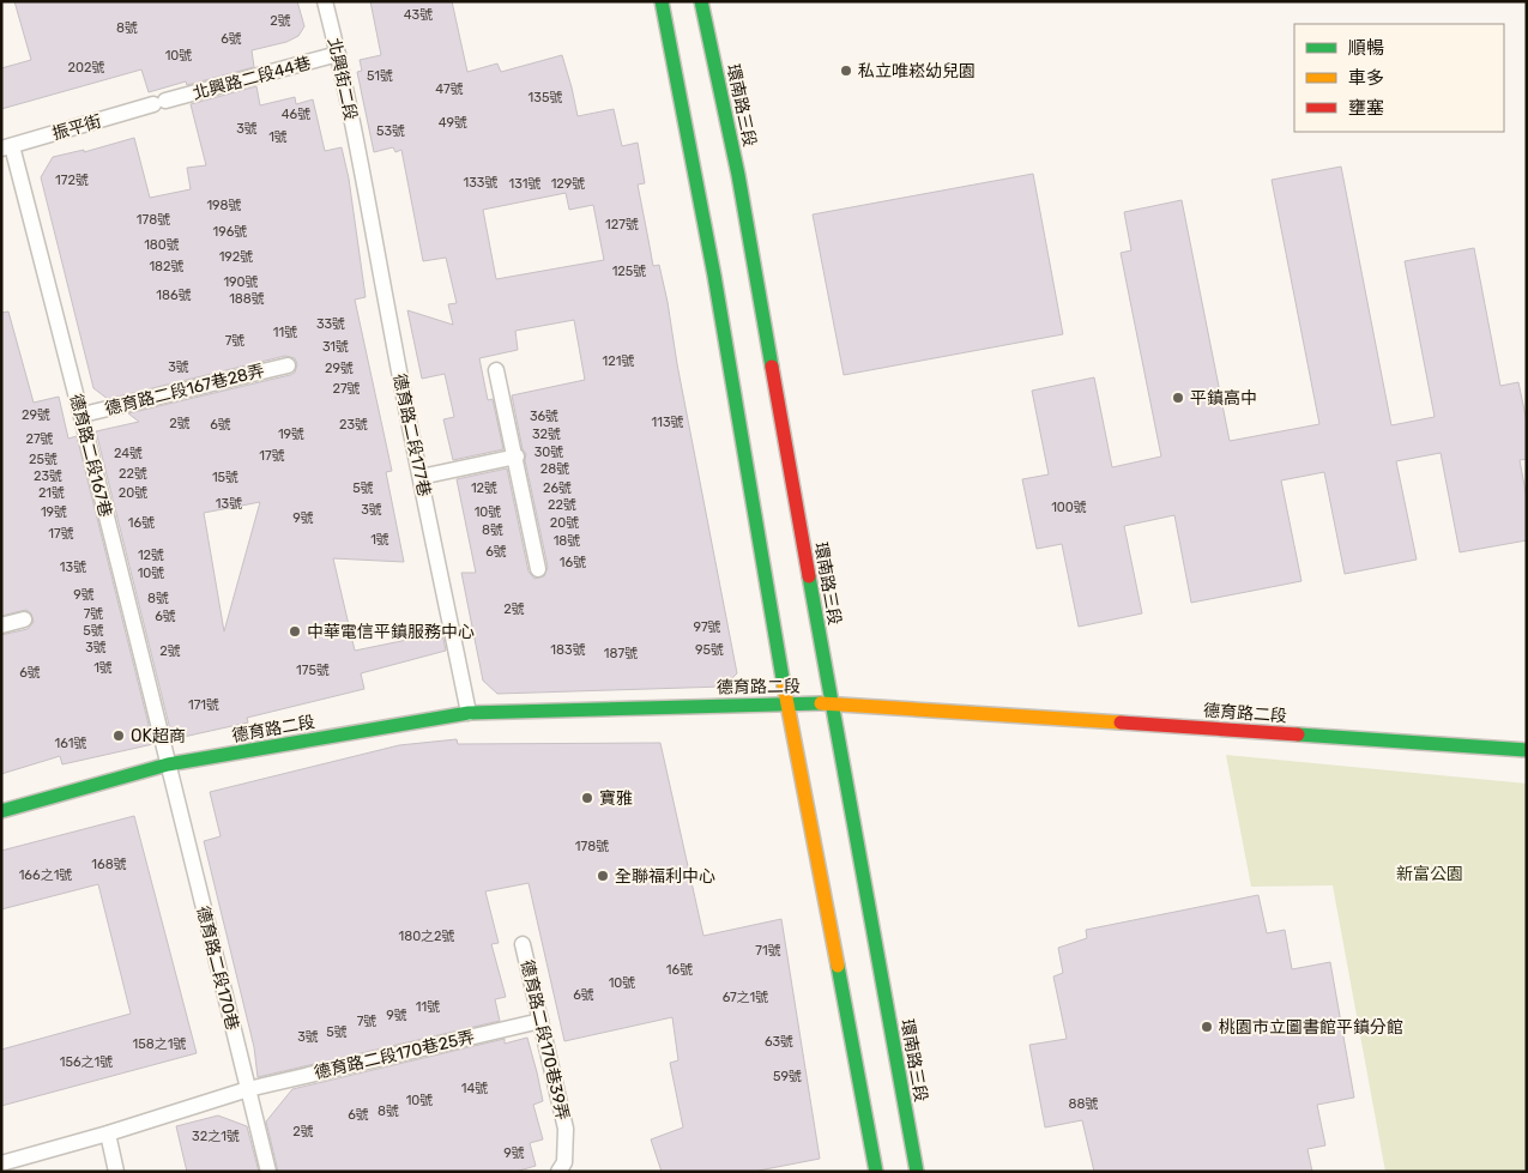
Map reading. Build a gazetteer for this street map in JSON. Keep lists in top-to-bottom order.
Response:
{
  "streets": {
    "main road": ["環南路三段", "德育路二段"],
    "lane": [
      "北興路二段44巷",
      "北興街二段",
      "振平街",
      "德育路二段167巷28弄",
      "德育路二段177巷",
      "德育路二段167巷",
      "德育路二段170巷",
      "德育路二段170巷39弄",
      "德育路二段170巷25弄"
    ]
  },
  "crossings": [
    ["北興路二段44巷", "北興街二段"],
    ["北興路二段44巷", "振平街"],
    ["北興街二段", "德育路二段177巷"],
    ["環南路三段", "德育路二段"],
    ["振平街", "德育路二段167巷"],
    ["德育路二段167巷28弄", "德育路二段167巷"],
    ["德育路二段177巷", "德育路二段"],
    ["德育路二段167巷", "德育路二段"],
    ["德育路二段167巷", "德育路二段170巷"],
    ["德育路二段", "德育路二段170巷"],
    ["德育路二段170巷", "德育路二段170巷25弄"],
    ["德育路二段170巷39弄", "德育路二段170巷25弄"]
  ],
  "parks": ["新富公園"],
  "places": [
    "私立唯崧幼兒園",
    "平鎮高中",
    "中華電信平鎮服務中心",
    "OK超商",
    "寶雅",
    "全聯福利中心",
    "桃園市立圖書館平鎮分館"
  ],
  "house_numbers": [
    "43號",
    "2號",
    "8號",
    "6號",
    "10號",
    "202號",
    "51號",
    "47號",
    "135號",
    "46號",
    "49號",
    "3號",
    "53號",
    "1號",
    "172號",
    "133號",
    "131號",
    "129號",
    "198號",
    "178號",
    "127號",
    "196號",
    "180號",
    "192號",
    "182號",
    "125號",
    "190號",
    "186號",
    "188號",
    "33號",
    "11號",
    "7號",
    "31號",
    "121號",
    "3號",
    "29號",
    "27號",
    "29號",
    "36號",
    "113號",
    "2號",
    "6號",
    "23號",
    "19號",
    "32號",
    "27號",
    "30號",
    "24號",
    "17號",
    "25號",
    "28號",
    "22號",
    "23號",
    "15號",
    "5號",
    "12號",
    "26號",
    "21號",
    "20號",
    "13號",
    "22號",
    "100號",
    "3號",
    "19號",
    "10號",
    "9號",
    "16號",
    "20號",
    "8號",
    "17號",
    "1號",
    "18號",
    "6號",
    "12號",
    "16號",
    "13號",
    "10號",
    "9號",
    "8號",
    "2號",
    "7號",
    "6號",
    "97號",
    "5號",
    "3號",
    "183號",
    "95號",
    "2號",
    "187號",
    "1號",
    "175號",
    "6號",
    "171號",
    "161號",
    "178號",
    "168號",
    "166之1號",
    "180之2號",
    "71號",
    "16號",
    "10號",
    "6號",
    "67之1號",
    "11號",
    "9號",
    "7號",
    "5號",
    "3號",
    "63號",
    "158之1號",
    "156之1號",
    "59號",
    "14號",
    "10號",
    "88號",
    "8號",
    "6號",
    "2號",
    "32之1號",
    "9號"
  ],
  "legend": ["順暢", "車多", "壅塞"]
}
